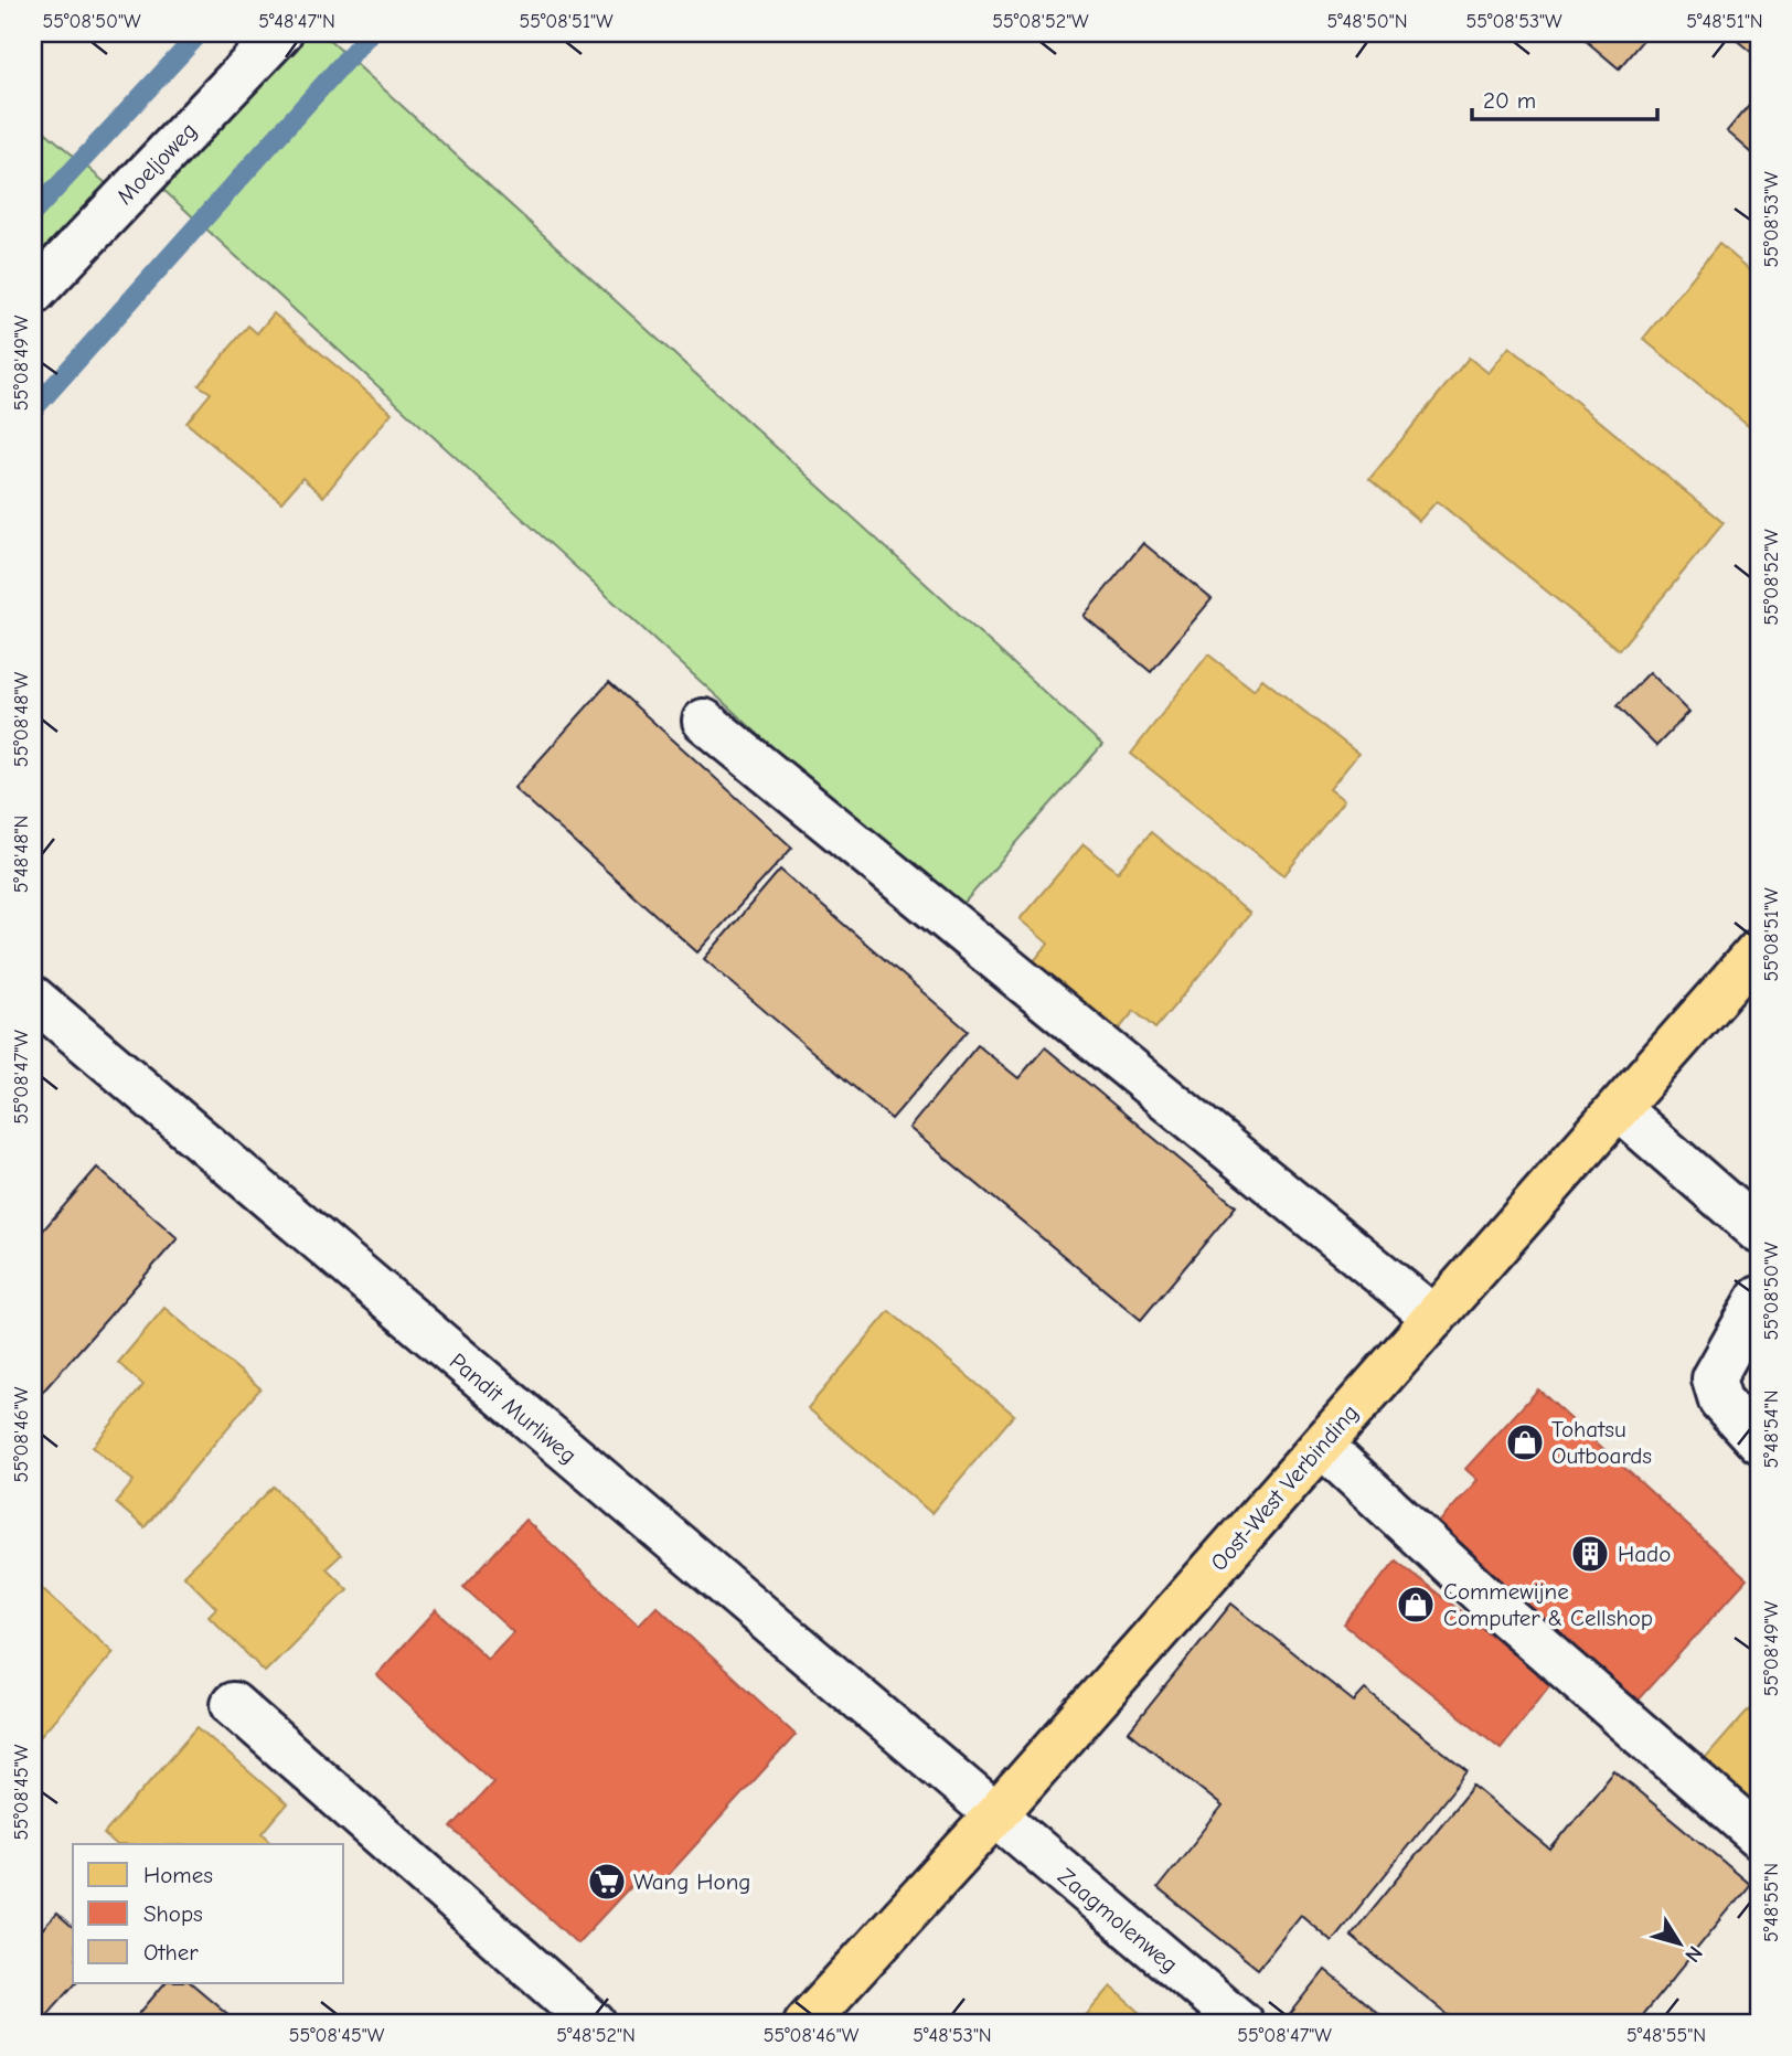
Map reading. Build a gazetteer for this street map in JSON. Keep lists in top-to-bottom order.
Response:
{
  "streets": {
    "main road": ["Oost-West Verbinding"],
    "street": ["Moeljoweg", "Pandit Murliweg", "Zaagmolenweg"]
  },
  "crossings": [
    ["Pandit Murliweg", "Oost-West Verbinding"],
    ["Pandit Murliweg", "Zaagmolenweg"],
    ["Oost-West Verbinding", "Zaagmolenweg"]
  ],
  "places": {
    "shop": ["Tohatsu Outboards", "Commewijne Computer & Cellshop"],
    "building": ["Hado"],
    "supermarket": ["Wang Hong"]
  },
  "legend": ["Homes", "Shops", "Other"],
  "scale_bar": "20 m",
  "north": "bottom right",
  "coordinates": [
    "55°08'50\"W",
    "5°48'47\"N",
    "55°08'51\"W",
    "55°08'52\"W",
    "5°48'50\"N",
    "55°08'53\"W",
    "5°48'51\"N",
    "55°08'49\"W",
    "55°08'48\"W",
    "5°48'48\"N",
    "55°08'47\"W",
    "5°48'54\"N",
    "55°08'46\"W",
    "55°08'45\"W",
    "5°48'55\"N",
    "5°48'52\"N",
    "5°48'53\"N"
  ]
}
